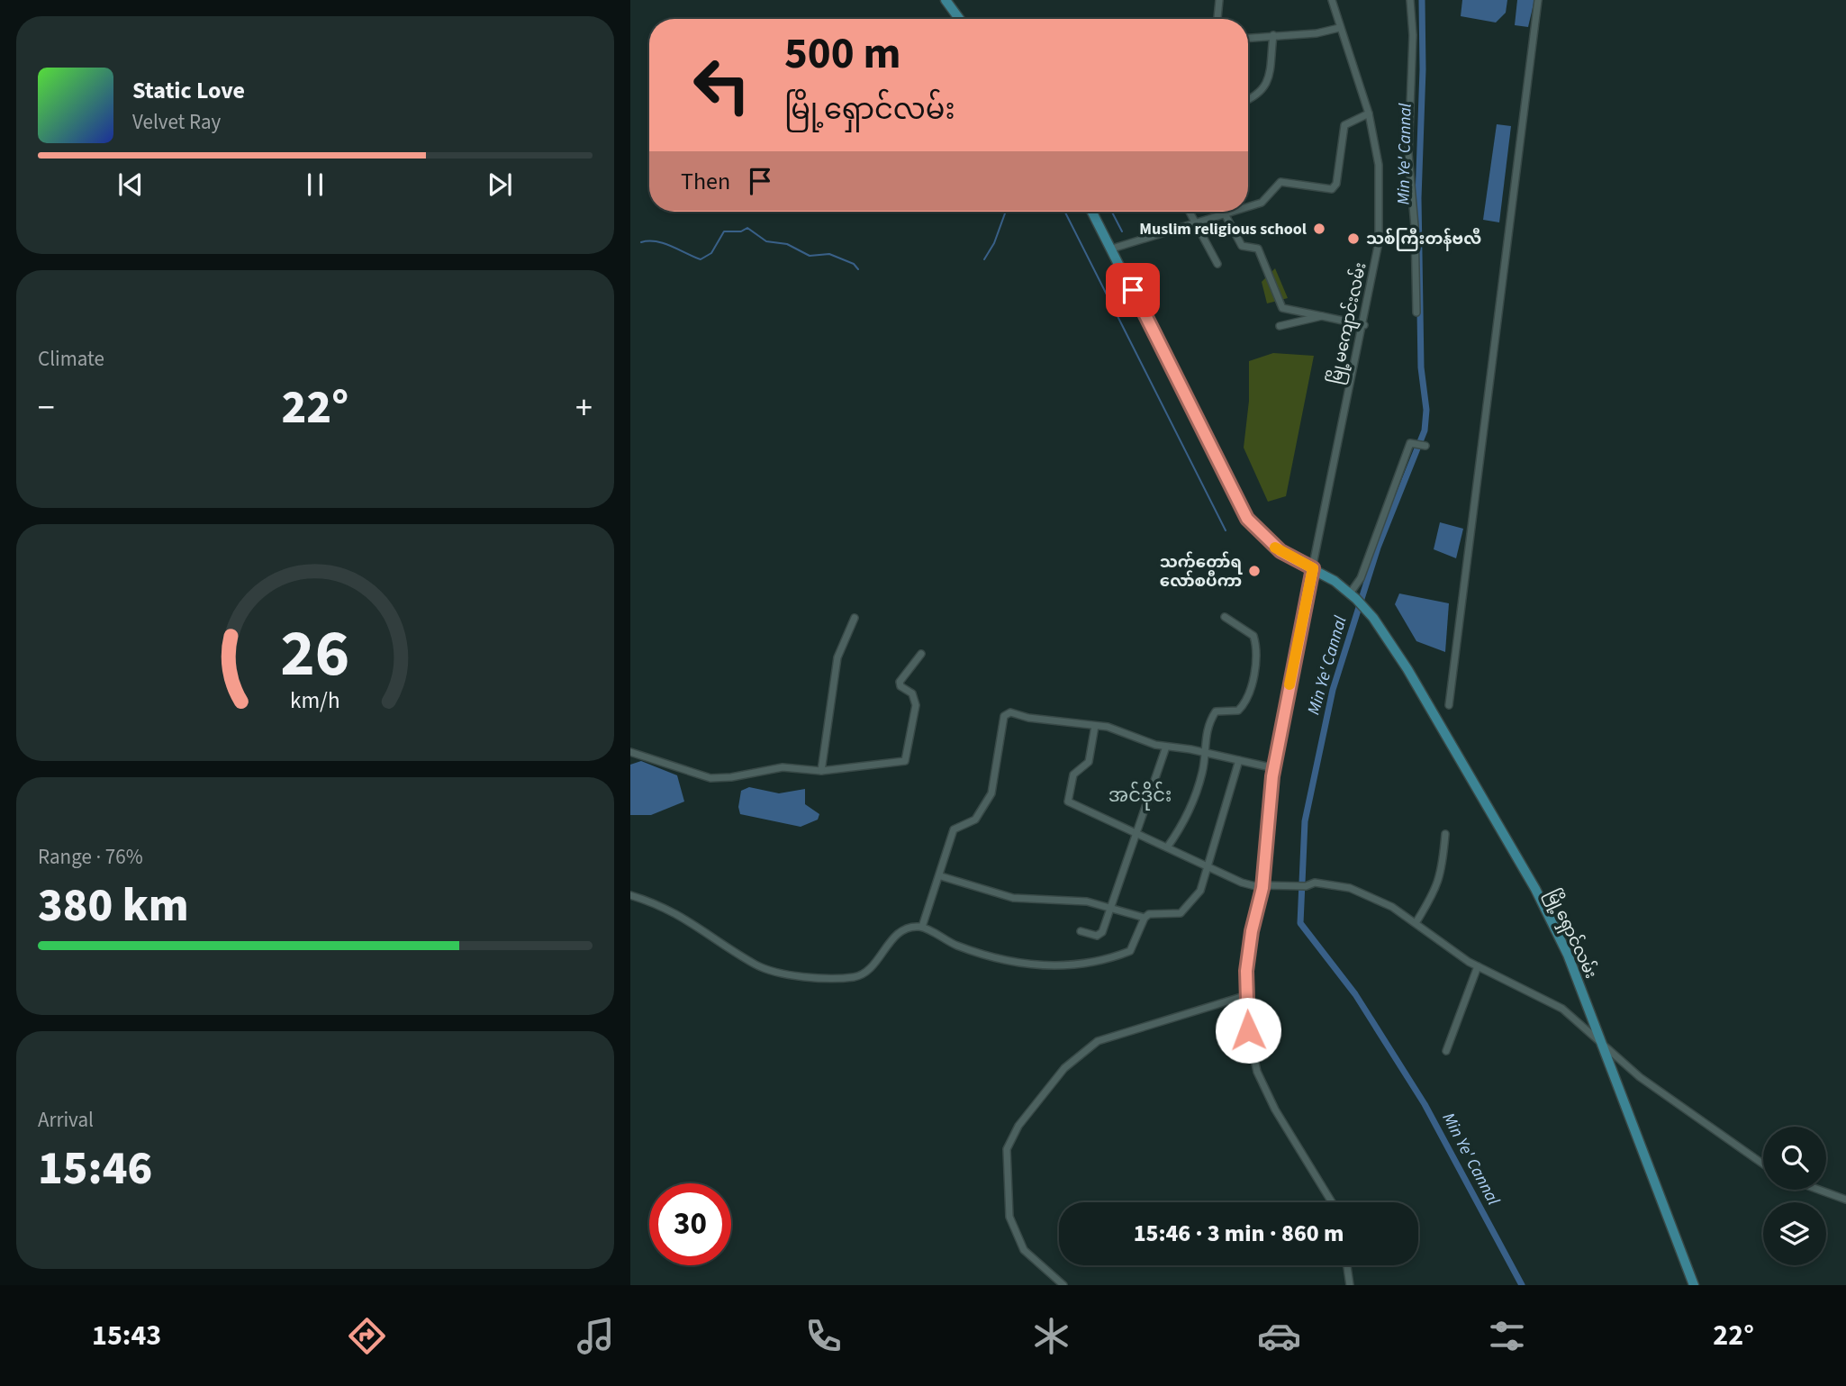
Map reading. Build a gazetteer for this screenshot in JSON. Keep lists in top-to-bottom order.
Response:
{
  "streets": {
    "main road": ["မြို့ရှောင်လမ်း"],
    "street": ["မြို့မကျောင်းလမ်း"]
  },
  "districts": ["အင်ဒိုင်း"],
  "water": ["Min Ye' Cannal"],
  "places": ["Muslim religious school", "သစ်ကြီးတန်ဗလီ", "သက်တော်ရ လော်စပီကာ"],
  "page": {
    "turn": ["500 m", "မြို့ရှောင်လမ်း"],
    "song": ["Static Love", "Velvet Ray"],
    "then": "Then",
    "tile": [
      "Climate",
      ["Range · 76%", "380 km"],
      ["Arrival", "15:46"]
    ],
    "heat": ["−", "22°", "+"],
    "limit": "30",
    "trip": "15:46 · 3 min · 860 m",
    "tabs": ["15:43", "22°"],
    "gauge": ["26", "km/h"]
  }
}
